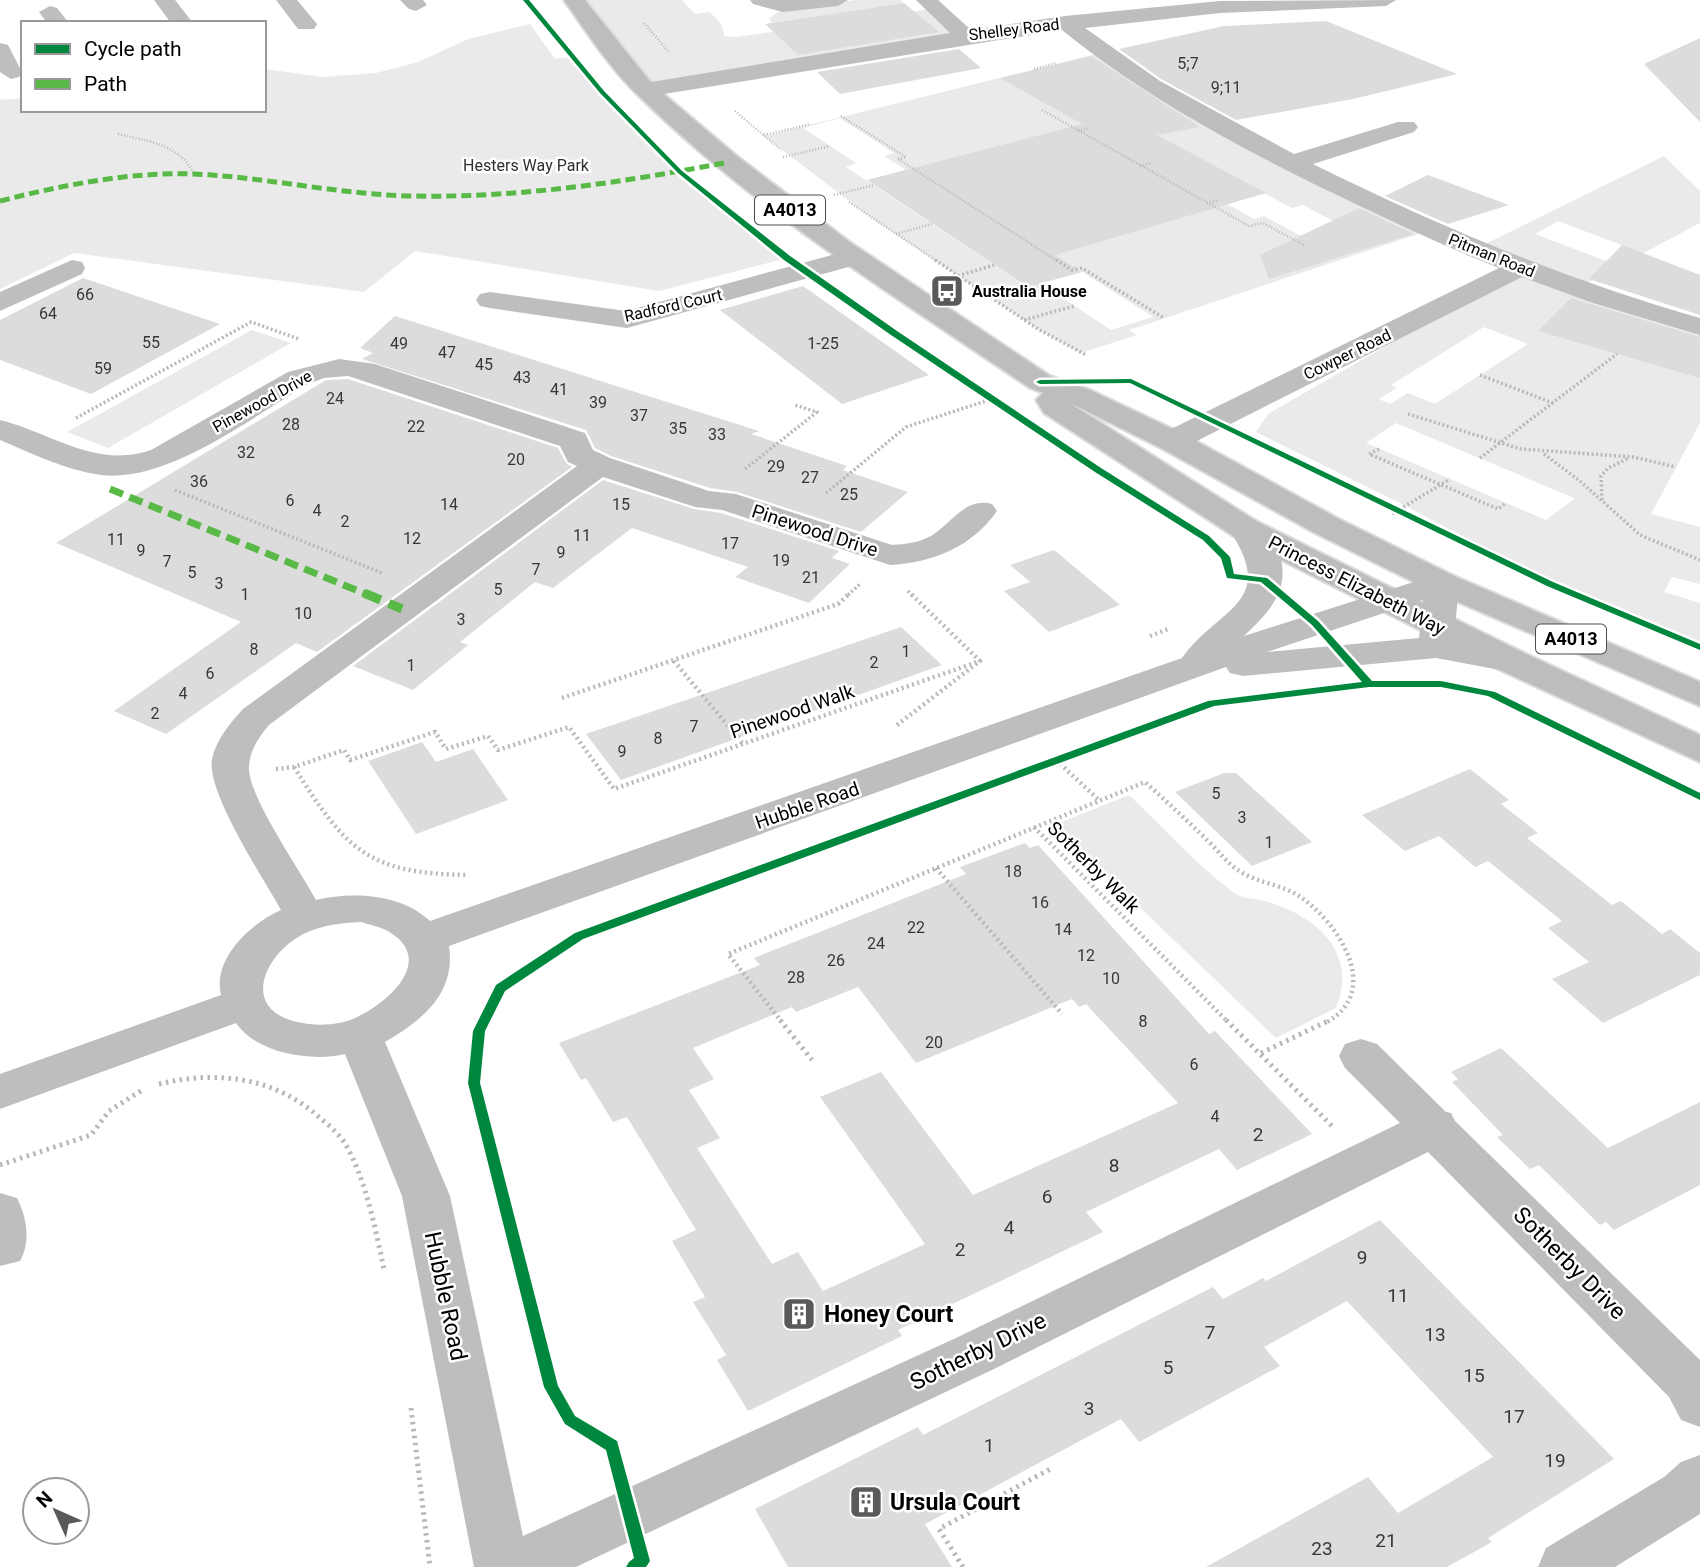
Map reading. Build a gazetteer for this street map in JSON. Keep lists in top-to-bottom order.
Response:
{
  "streets": {
    "main road": ["A4013", "Princess Elizabeth Way"],
    "street": [
      "Shelley Road",
      "Pitman Road",
      "Radford Court",
      "Cowper Road",
      "Pinewood Drive",
      "Hubble Road",
      "Sotherby Drive"
    ],
    "path": ["Pinewood Walk", "Sotherby Walk"]
  },
  "crossings": [
    ["Shelley Road", "Pitman Road"],
    ["Shelley Road", "Princess Elizabeth Way"],
    ["A4013", "Hubble Road"],
    ["Pitman Road", "Cowper Road"],
    ["Radford Court", "Princess Elizabeth Way"],
    ["Cowper Road", "Princess Elizabeth Way"],
    ["Princess Elizabeth Way", "Hubble Road"],
    ["Sotherby Walk", "Sotherby Drive"]
  ],
  "parks": ["Hesters Way Park"],
  "places": {
    "bus stop": ["Australia House"],
    "building": ["Honey Court", "Ursula Court"]
  },
  "house_numbers": [
    "5;7",
    "9;11",
    "66",
    "64",
    "55",
    "49",
    "1-25",
    "47",
    "45",
    "59",
    "43",
    "41",
    "24",
    "39",
    "37",
    "28",
    "22",
    "35",
    "33",
    "32",
    "20",
    "29",
    "27",
    "36",
    "25",
    "6",
    "14",
    "15",
    "4",
    "2",
    "11",
    "12",
    "11",
    "17",
    "9",
    "9",
    "19",
    "7",
    "7",
    "5",
    "21",
    "3",
    "5",
    "1",
    "10",
    "3",
    "8",
    "1",
    "2",
    "1",
    "6",
    "4",
    "2",
    "7",
    "8",
    "9",
    "5",
    "3",
    "1",
    "18",
    "16",
    "22",
    "14",
    "24",
    "12",
    "26",
    "28",
    "10",
    "8",
    "20",
    "6",
    "4",
    "2",
    "8",
    "6",
    "4",
    "2",
    "9",
    "11",
    "7",
    "13",
    "5",
    "15",
    "3",
    "17",
    "1",
    "19",
    "21",
    "23"
  ],
  "legend": ["Cycle path", "Path"],
  "north": "top left"
}
